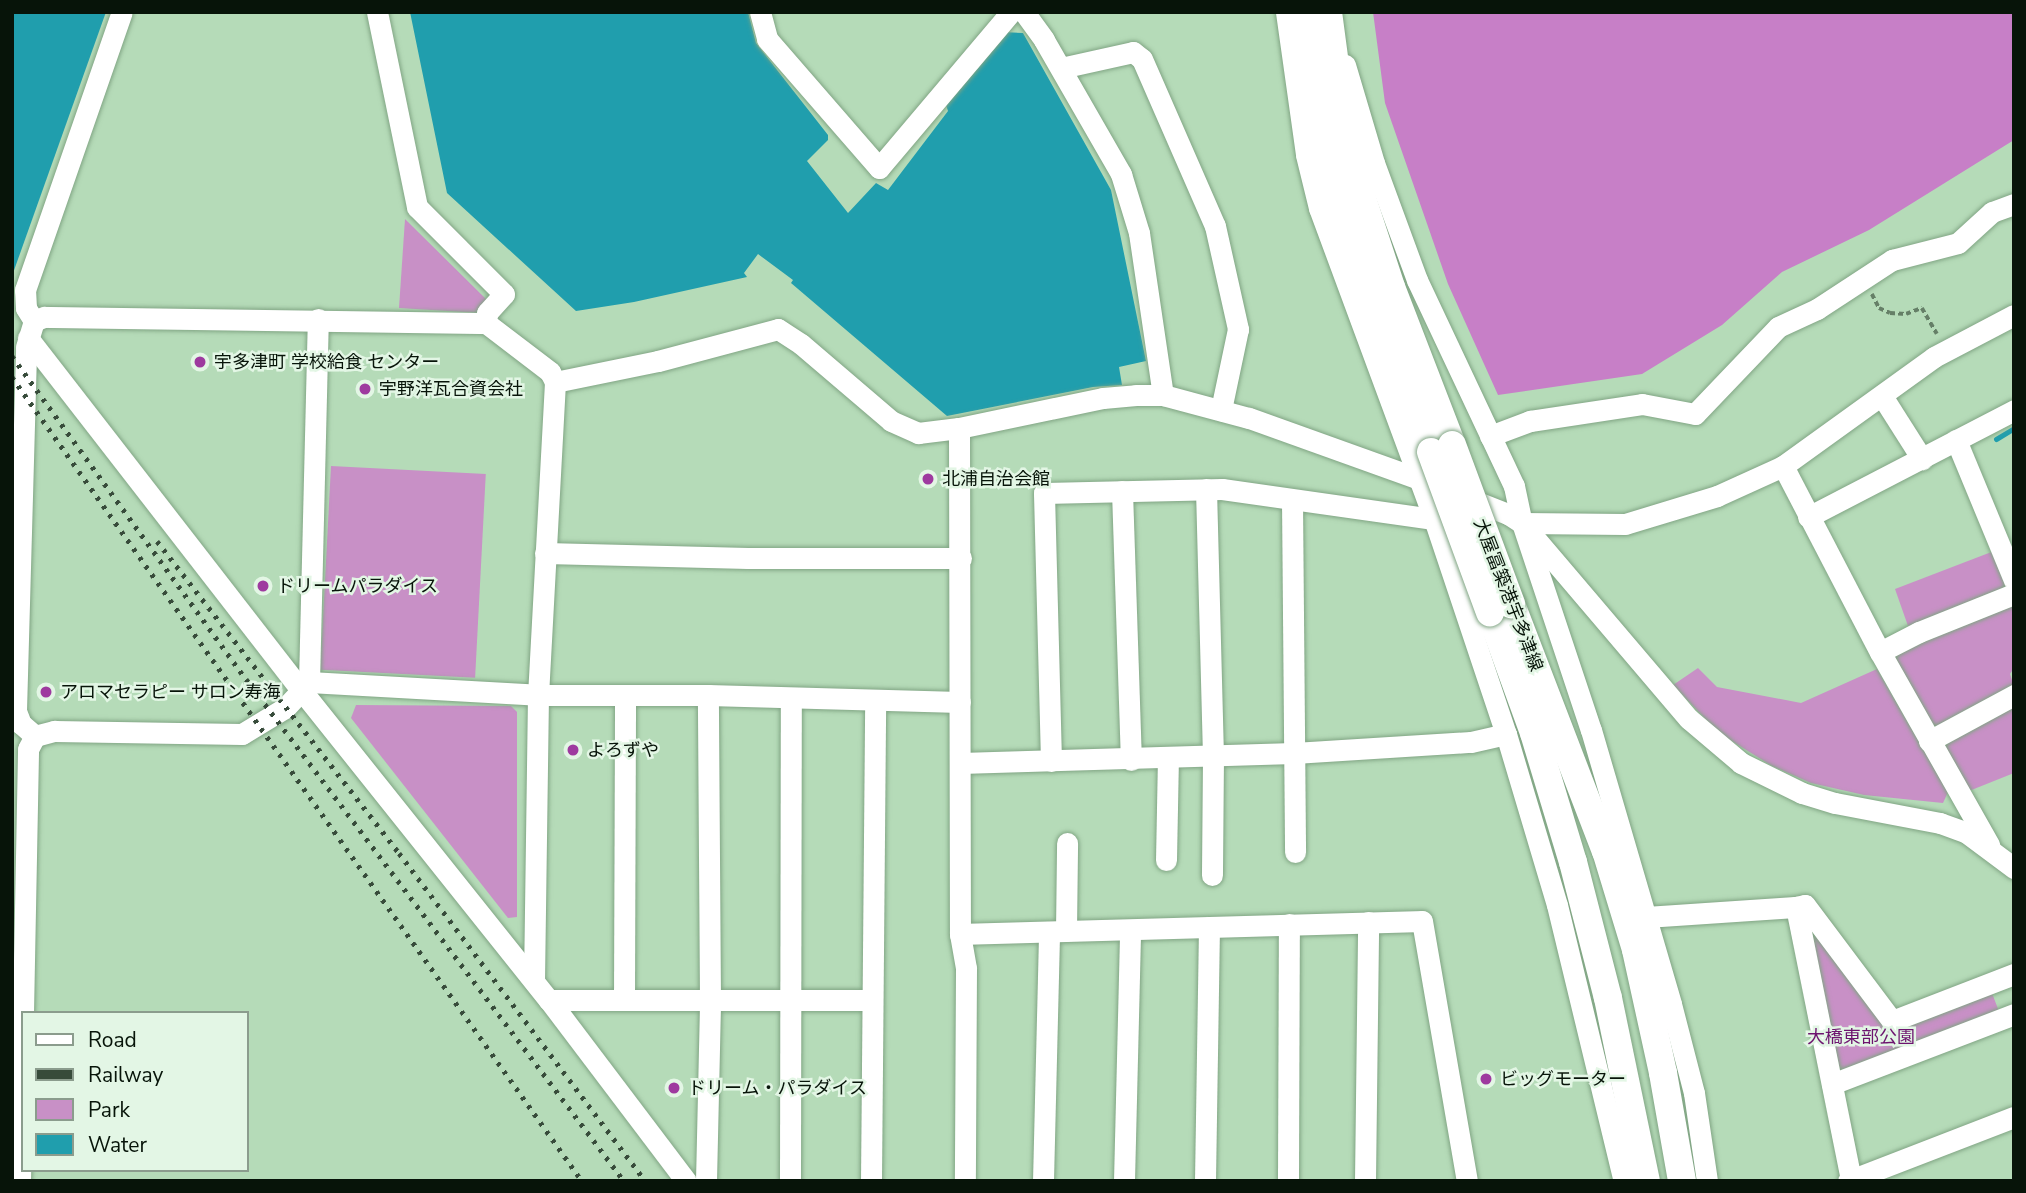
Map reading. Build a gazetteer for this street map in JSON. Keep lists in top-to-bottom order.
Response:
{
  "streets": {
    "main road": ["大屋冨築港宇多津線"]
  },
  "parks": ["大橋東部公園"],
  "places": [
    "宇多津町 学校給食 センター",
    "宇野洋瓦合資会社",
    "北浦自治会館",
    "ドリームパラダイス",
    "アロマセラピー サロン寿海",
    "よろずや",
    "ビッグモーター",
    "ドリーム・パラダイス"
  ],
  "legend": [
    "Road",
    "Railway",
    "Park",
    "Water"
  ]
}
